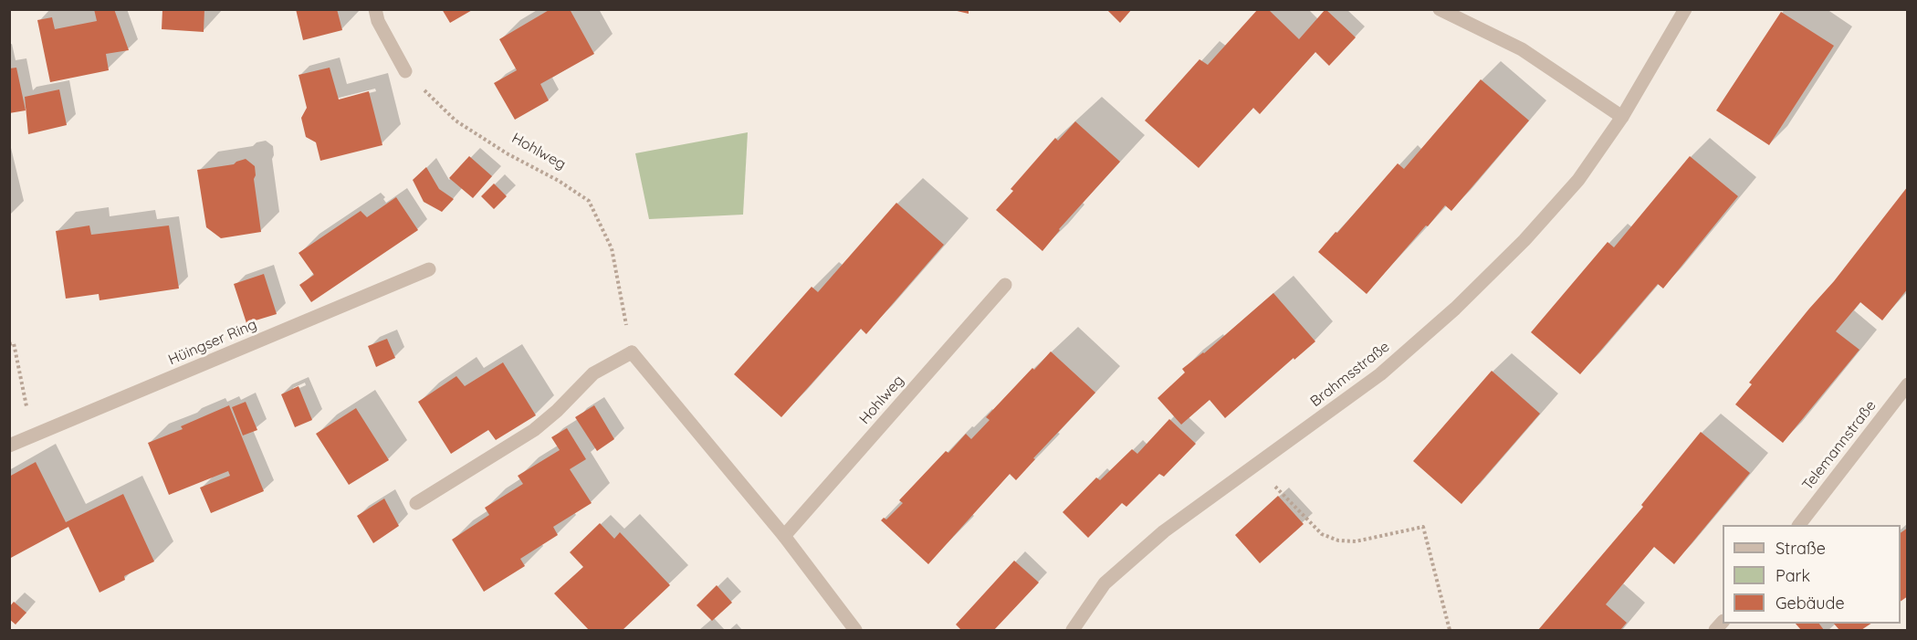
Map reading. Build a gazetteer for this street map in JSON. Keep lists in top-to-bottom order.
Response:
{
  "streets": {
    "street": [
      "Hohlweg",
      "Hüingser Ring",
      "Brahmsstraße",
      "Telemannstraße"
    ]
  },
  "legend": ["Straße", "Park", "Gebäude"]
}
